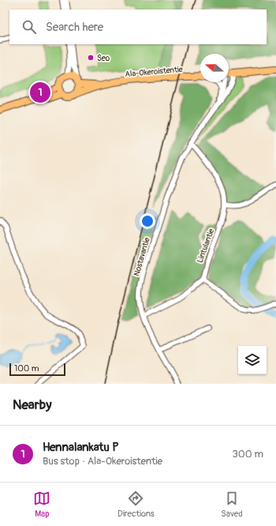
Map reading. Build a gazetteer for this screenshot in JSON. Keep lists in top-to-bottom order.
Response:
{
  "streets": {
    "main road": ["Ala-Okeroistentie"],
    "street": ["Lintulantie", "Nostavantie"]
  },
  "crossings": [
    ["Lintulantie", "Nostavantie"]
  ],
  "places": ["Seo"],
  "scale_bar": "100 m",
  "north": "left",
  "page": {
    "search": "Search here",
    "pins": "1",
    "scale": "100 m",
    "heading": "Nearby",
    "list": [
      {
        "mark": "1",
        "name": "Hennalankatu P",
        "note": "Bus stop · Ala-Okeroistentie",
        "value": "300 m"
      }
    ],
    "nav": ["Map", "Directions", "Saved"]
  }
}
